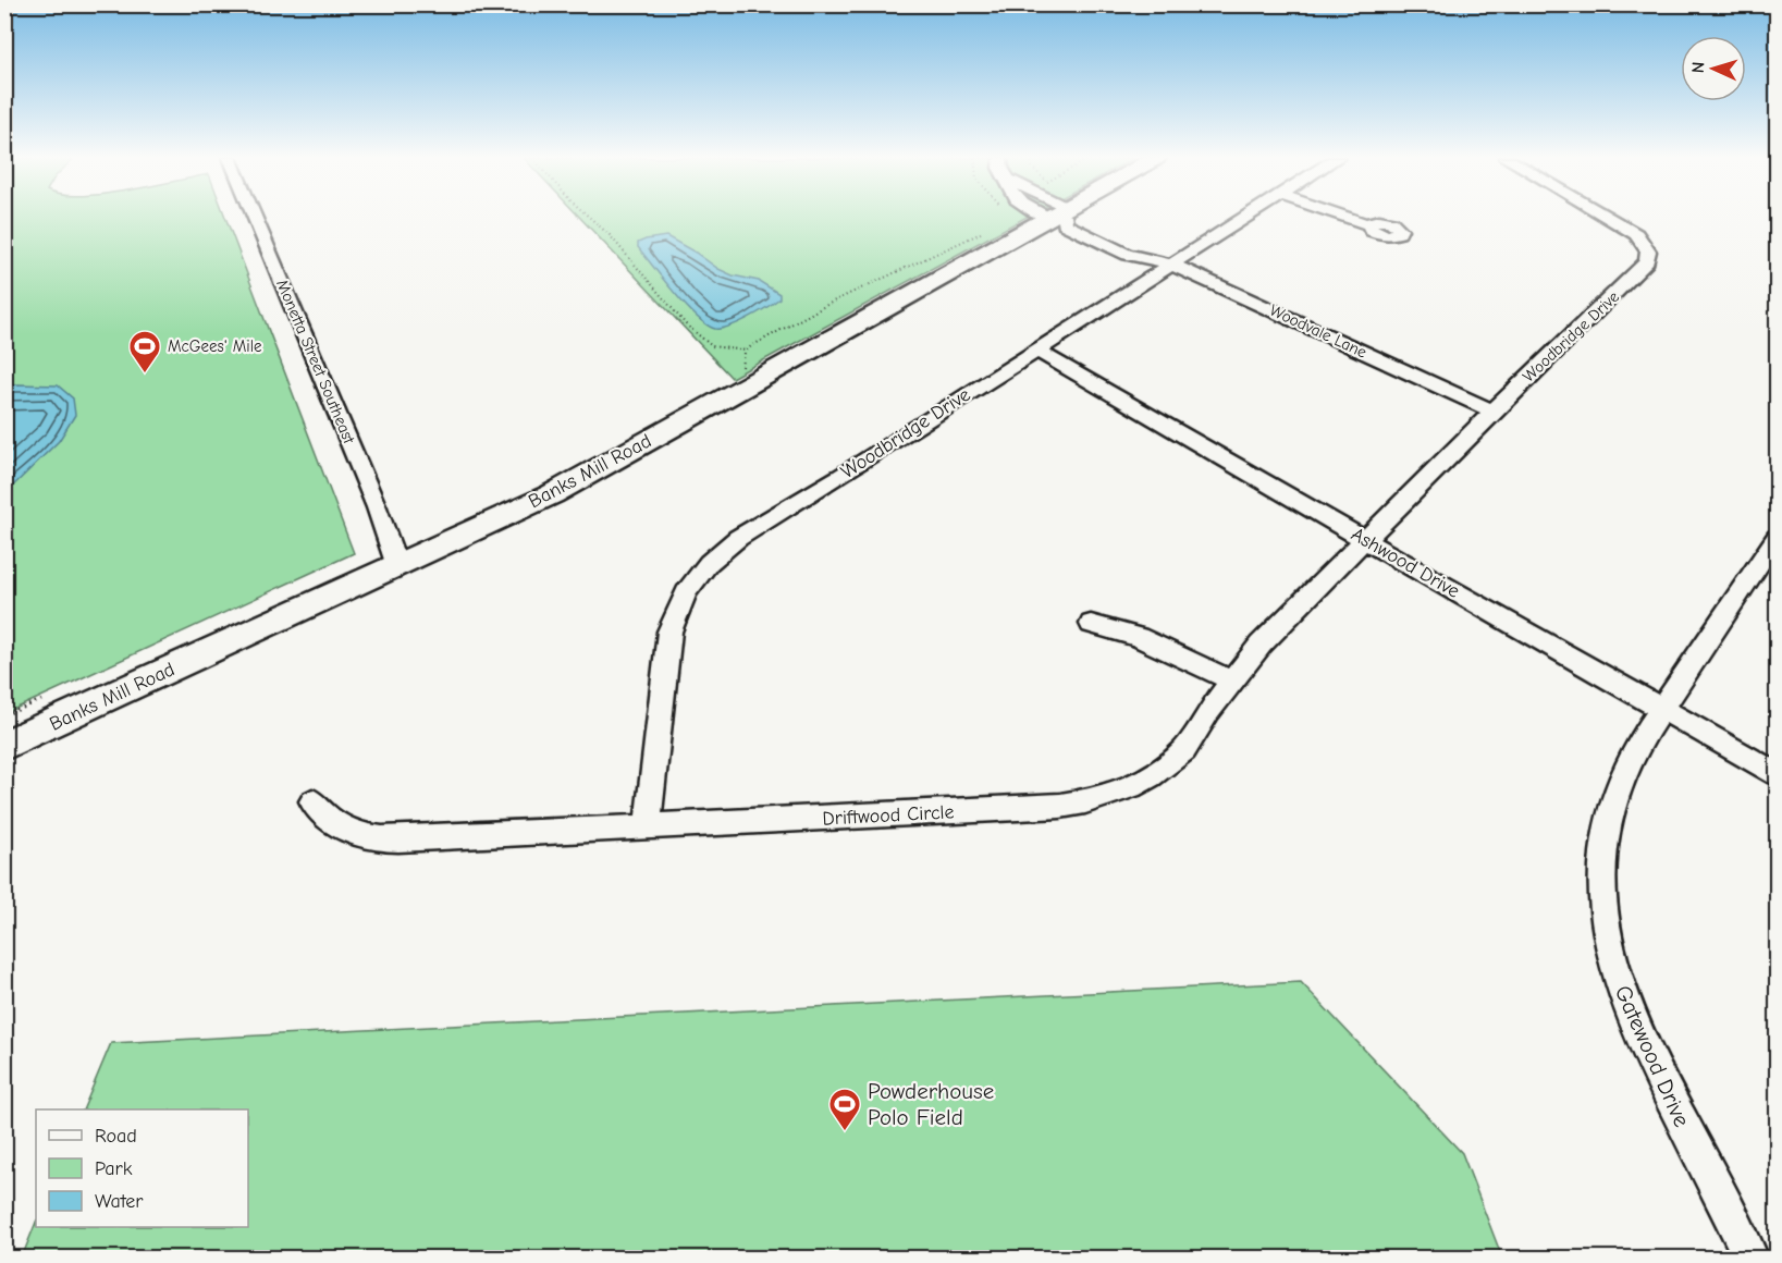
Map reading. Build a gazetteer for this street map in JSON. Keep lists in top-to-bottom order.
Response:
{
  "streets": {
    "street": [
      "Woodvale Lane",
      "Woodbridge Drive",
      "Monetta Street Southeast",
      "Banks Mill Road",
      "Ashwood Drive",
      "Driftwood Circle",
      "Gatewood Drive"
    ]
  },
  "crossings": [
    ["Woodvale Lane", "Woodbridge Drive"],
    ["Woodbridge Drive", "Ashwood Drive"],
    ["Woodbridge Drive", "Driftwood Circle"],
    ["Monetta Street Southeast", "Banks Mill Road"],
    ["Ashwood Drive", "Driftwood Circle"],
    ["Ashwood Drive", "Gatewood Drive"]
  ],
  "places": {
    "sports": ["McGees' Mile", "Powderhouse Polo Field"]
  },
  "legend": ["Road", "Park", "Water"],
  "north": "left"
}
